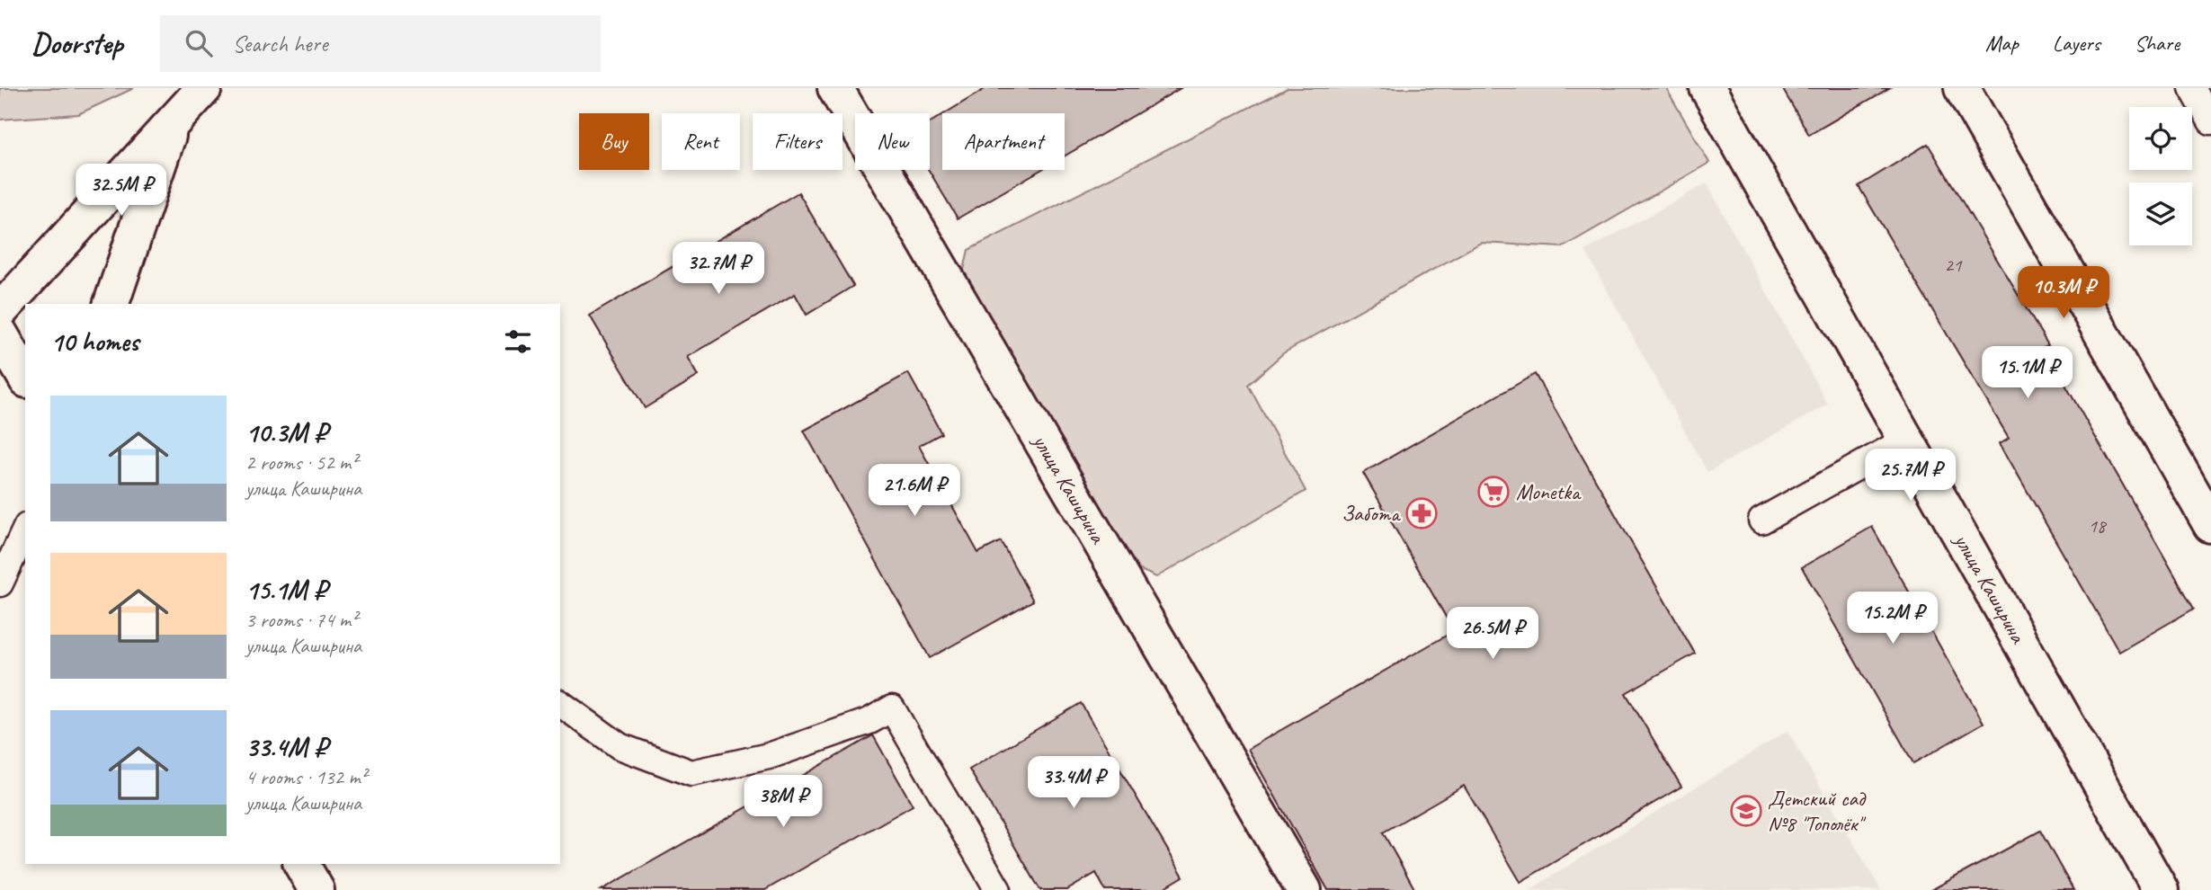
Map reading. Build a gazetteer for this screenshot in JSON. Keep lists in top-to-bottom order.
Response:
{
  "streets": {
    "street": ["улица Каширина"]
  },
  "places": {
    "supermarket": ["Monetka"],
    "pharmacy": ["Забота"],
    "school or university": ["Детский сад №8 \"Тополёк\""]
  },
  "house_numbers": ["21", "18"],
  "page": {
    "header": "Doorstep",
    "search": "Search here",
    "nav": ["Map", "Layers", "Share"],
    "chip": [
      "Buy",
      "Rent",
      "Filters",
      "New",
      "Apartment"
    ],
    "price": [
      "32.5M ₽",
      "32.7M ₽",
      "10.3M ₽",
      "15.1M ₽",
      "25.7M ₽",
      "21.6M ₽",
      "15.2M ₽",
      "26.5M ₽",
      "33.4M ₽",
      "38M ₽"
    ],
    "heading": "10 homes",
    "list": [
      {
        "name": "10.3M ₽",
        "note": "2 rooms · 52 m² · улица Каширина"
      },
      {
        "name": "15.1M ₽",
        "note": "3 rooms · 74 m² · улица Каширина"
      },
      {
        "name": "33.4M ₽",
        "note": "4 rooms · 132 m² · улица Каширина"
      }
    ]
  }
}
